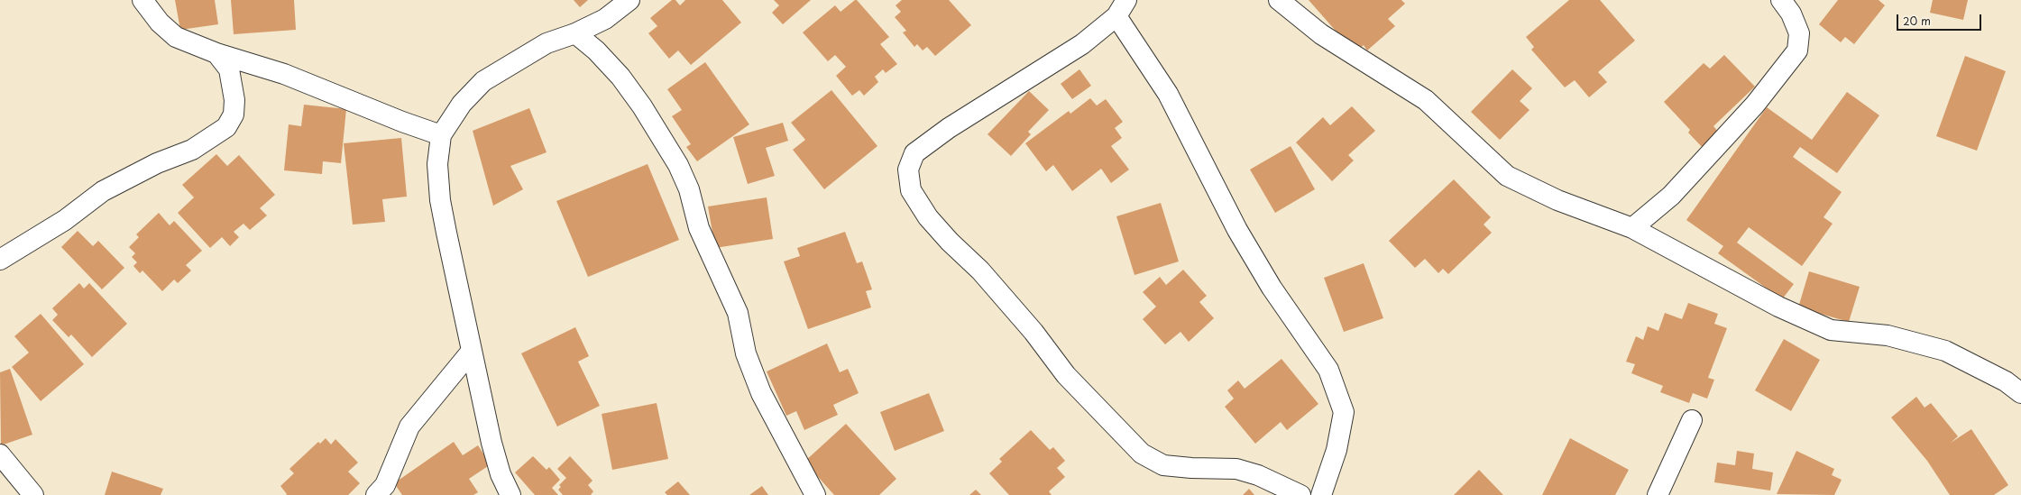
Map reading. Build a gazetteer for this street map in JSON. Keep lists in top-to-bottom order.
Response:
{
  "scale_bar": "20 m"
}
